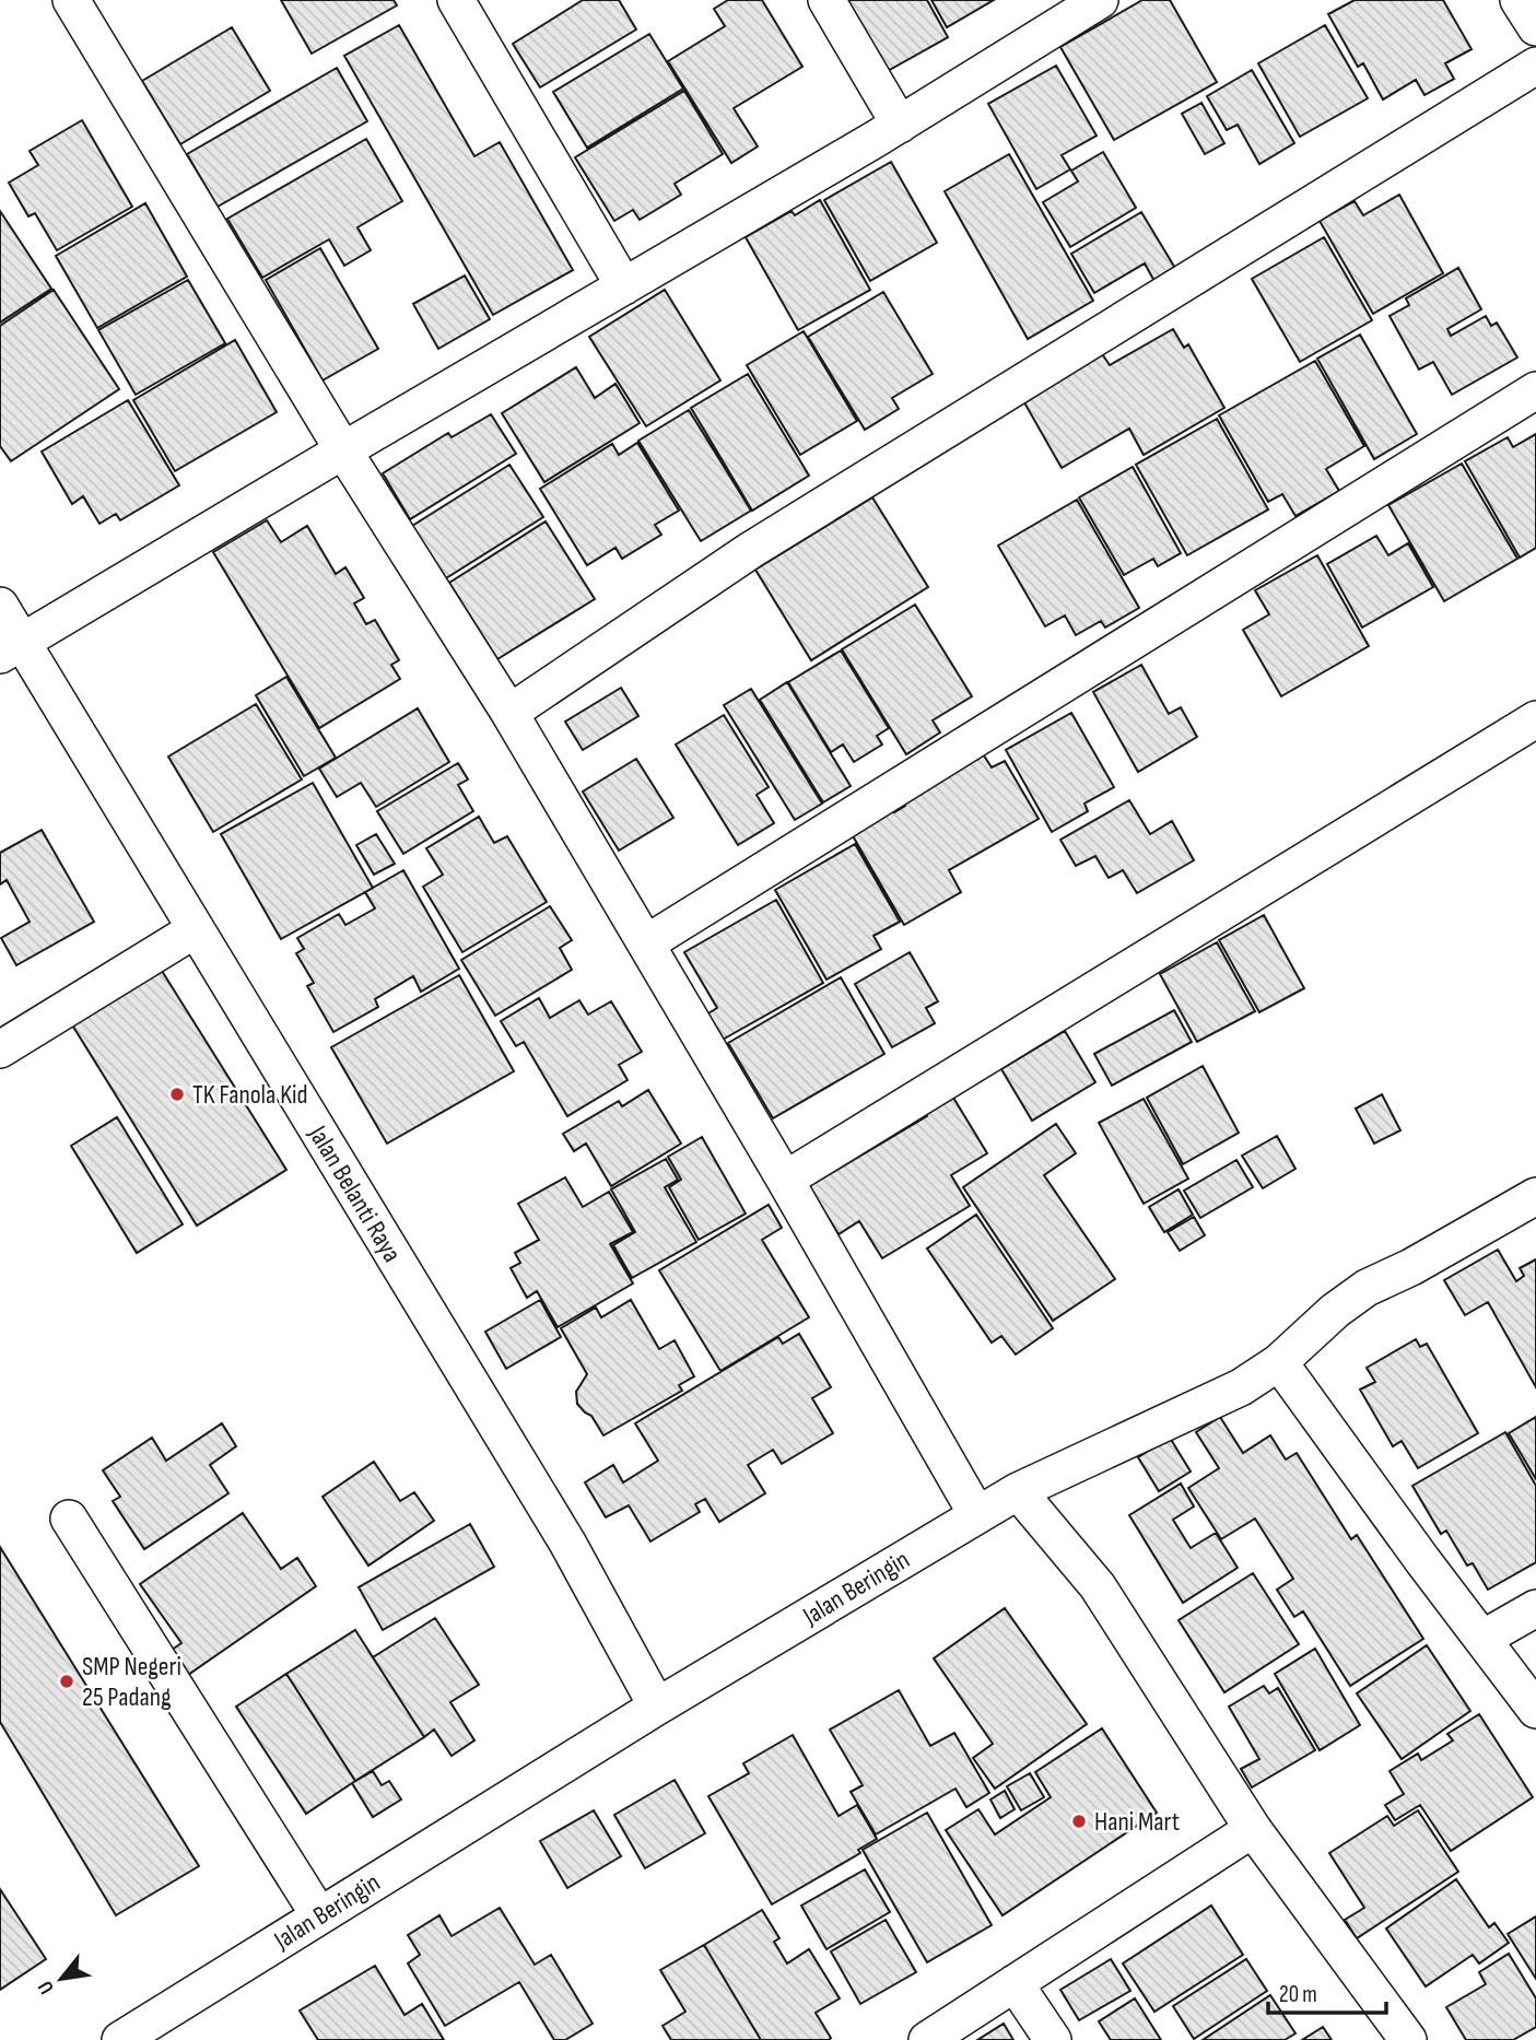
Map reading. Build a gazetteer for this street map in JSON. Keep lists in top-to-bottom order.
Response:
{
  "streets": {
    "street": ["Jalan Belanti Raya", "Jalan Beringin"]
  },
  "crossings": [
    ["Jalan Belanti Raya", "Jalan Beringin"]
  ],
  "places": ["TK Fanola Kid", "SMP Negeri 25 Padang", "Hani Mart"],
  "scale_bar": "20 m",
  "north": "bottom left"
}
